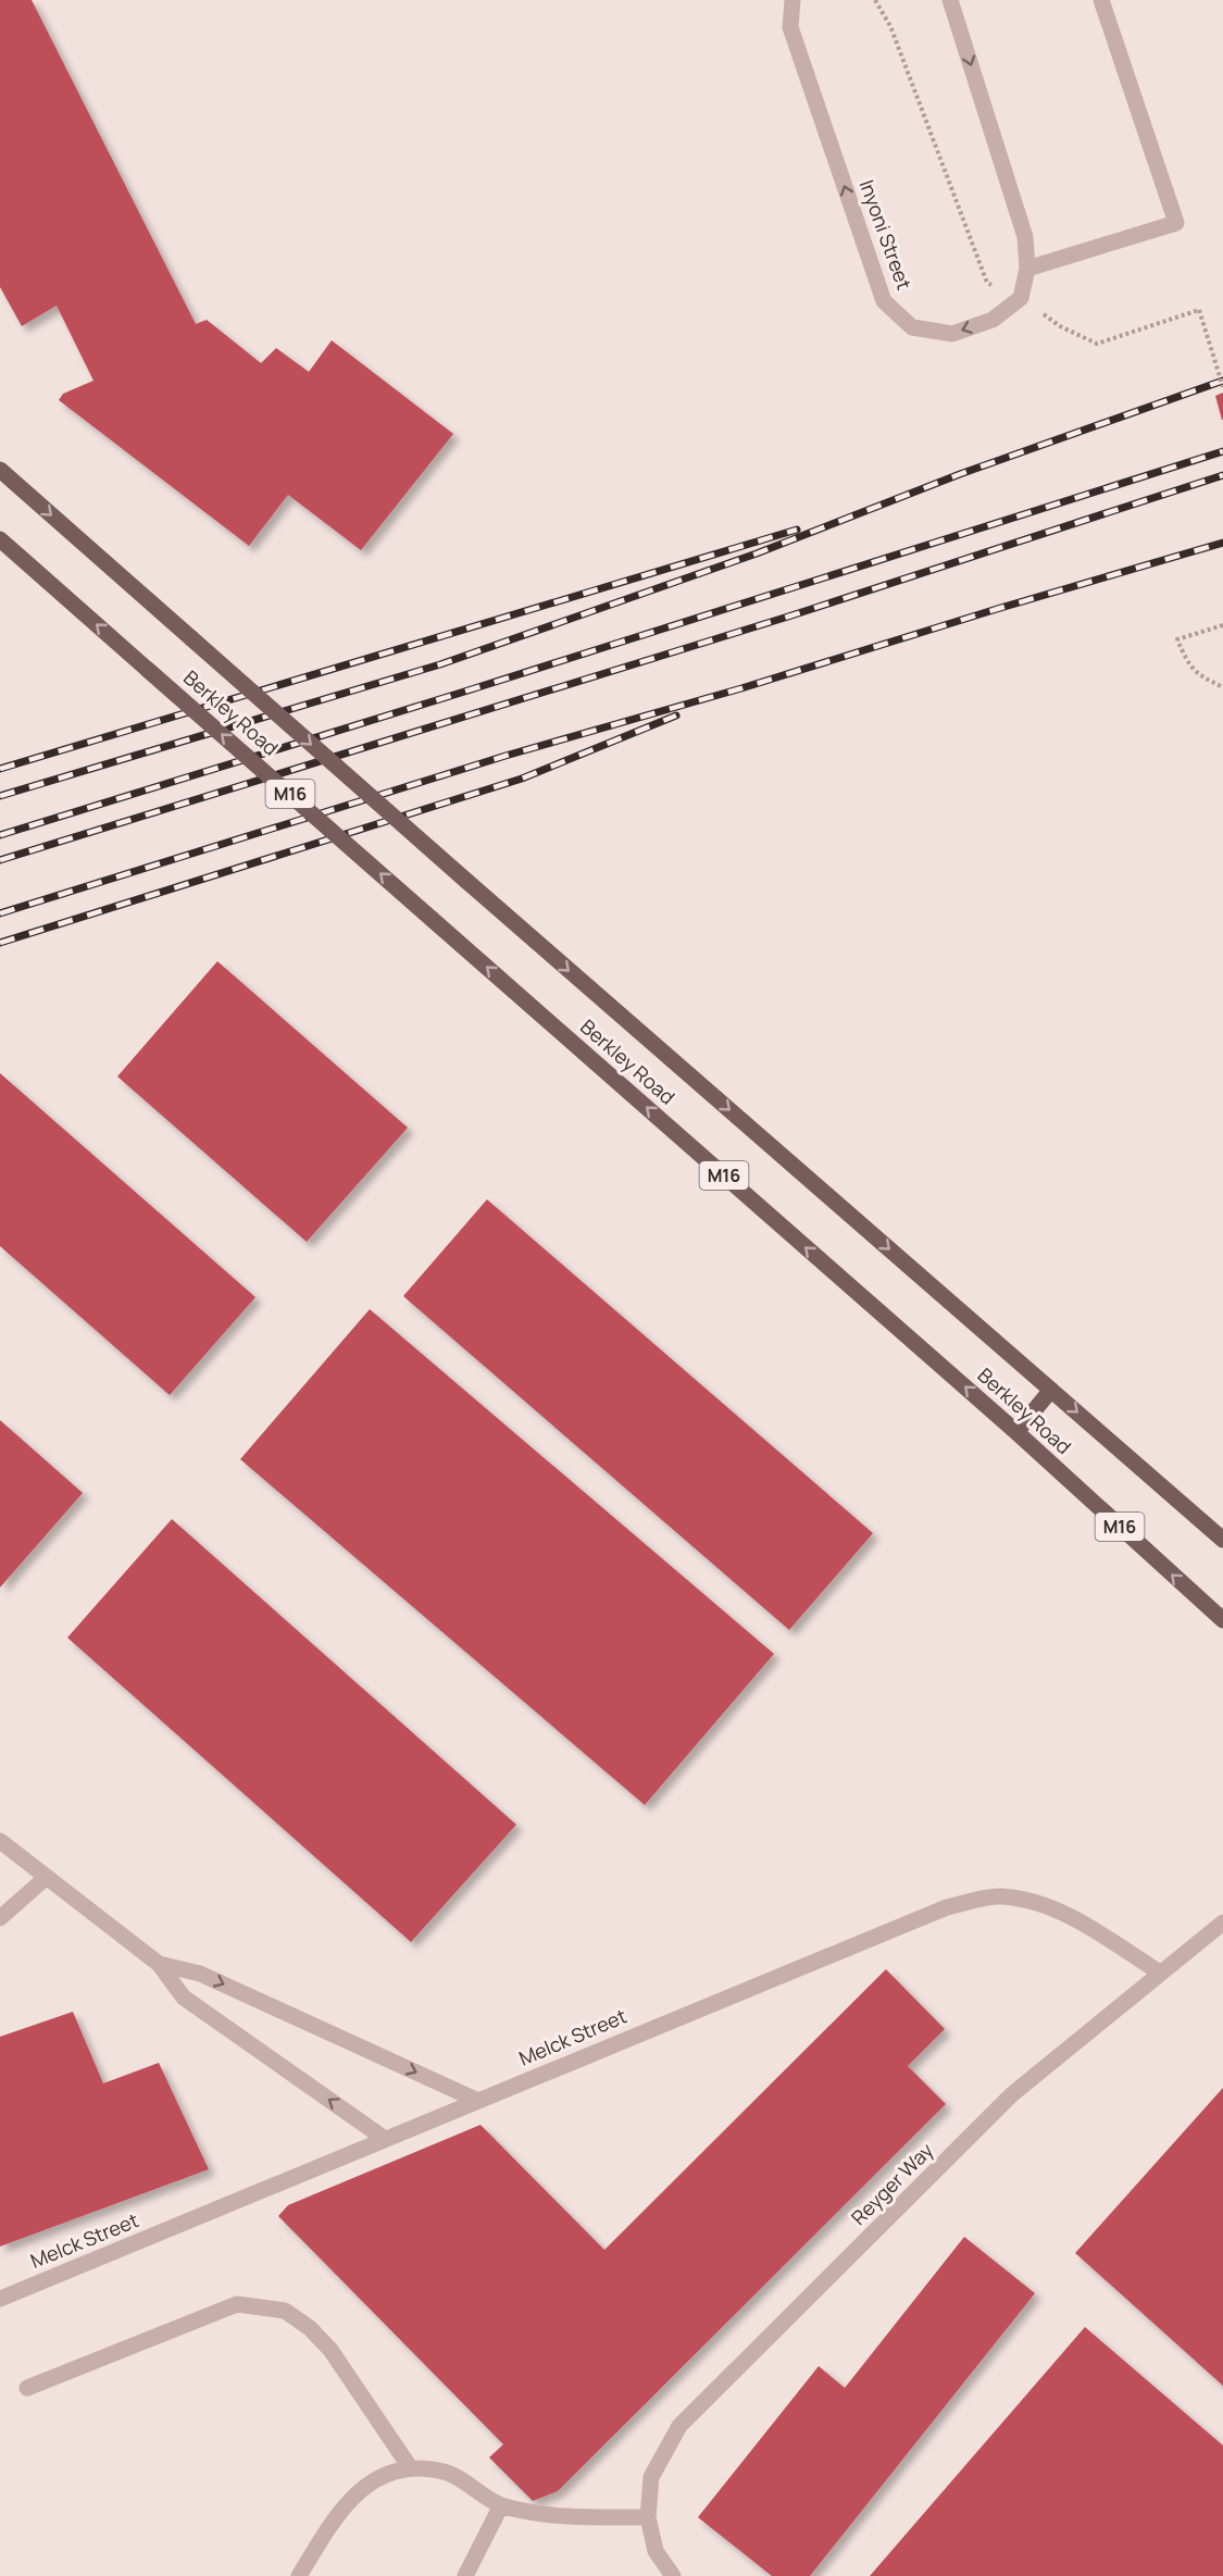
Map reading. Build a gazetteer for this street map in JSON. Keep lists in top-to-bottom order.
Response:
{
  "streets": {
    "main road": ["Berkley Road", "M16"],
    "street": ["Inyoni Street", "Melck Street", "Reyger Way"]
  },
  "crossings": [
    ["Melck Street", "Reyger Way"]
  ]
}
